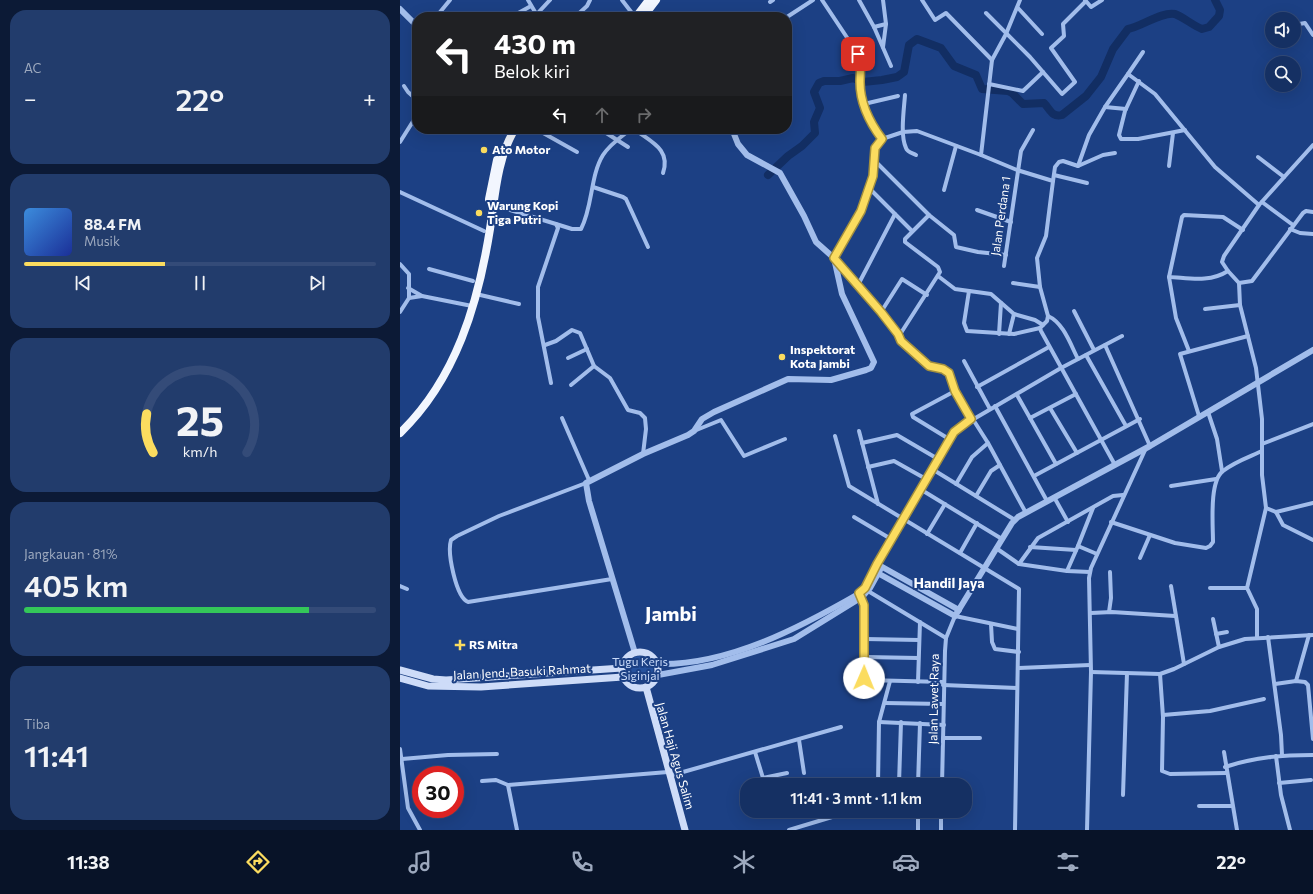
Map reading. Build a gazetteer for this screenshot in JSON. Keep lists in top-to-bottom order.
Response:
{
  "streets": {
    "main road": ["Jalan Jend. Basuki Rahmat", "Jalan Haji Agus Salim"],
    "street": ["Jalan Perdana 1", "Jalan Lawet Raya"]
  },
  "crossings": [
    ["Jalan Jend. Basuki Rahmat", "Jalan Haji Agus Salim"]
  ],
  "districts": ["Handil Jaya", "Jambi"],
  "parks": ["Tugu Keris Siginjai"],
  "places": {
    "other": ["Ato Motor", "Warung Kopi Tiga Putri", "Inspektorat Kota Jambi"],
    "health": ["RS Mitra"]
  },
  "page": {
    "tile": [
      "AC",
      ["Jangkauan · 81%", "405 km"],
      ["Tiba", "11:41"]
    ],
    "turn": ["430 m", "Belok kiri"],
    "heat": ["−", "22°", "+"],
    "song": ["88.4 FM", "Musik"],
    "limit": "30",
    "trip": "11:41 · 3 mnt · 1.1 km",
    "tabs": ["11:38", "22°"],
    "gauge": ["25", "km/h"]
  }
}
